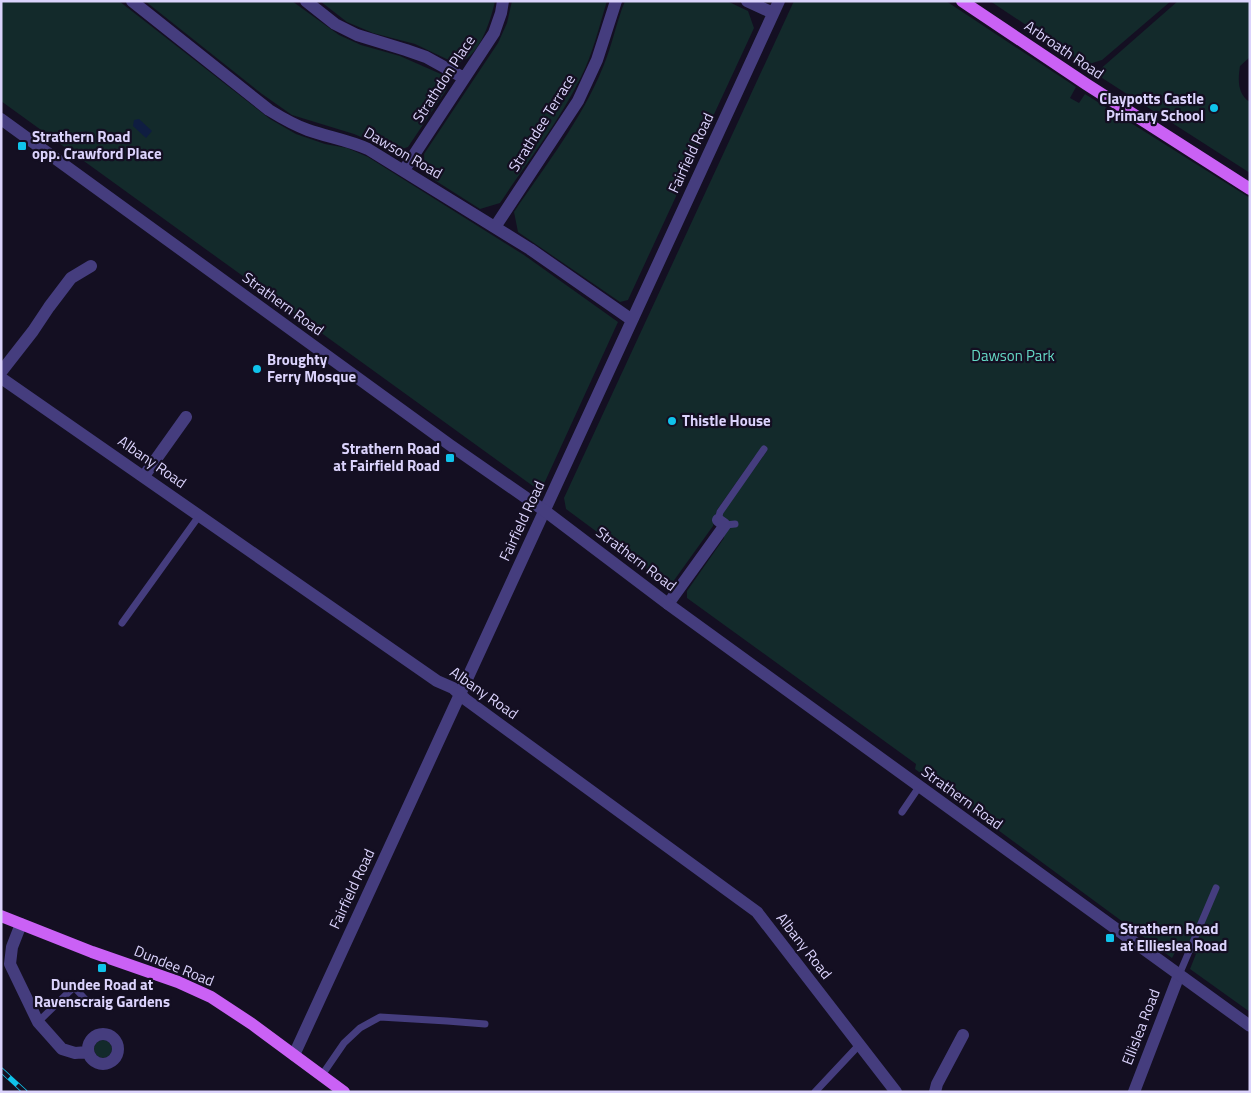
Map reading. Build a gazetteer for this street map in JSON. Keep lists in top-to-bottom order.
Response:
{
  "streets": {
    "main road": ["Arbroath Road", "Dundee Road"],
    "street": [
      "Strathdon Place",
      "Strathdee Terrace",
      "Dawson Road",
      "Fairfield Road",
      "Strathern Road",
      "Albany Road",
      "Ellislea Road"
    ]
  },
  "crossings": [
    ["Strathdon Place", "Dawson Road"],
    ["Strathdee Terrace", "Dawson Road"],
    ["Dawson Road", "Fairfield Road"],
    ["Fairfield Road", "Strathern Road"],
    ["Fairfield Road", "Albany Road"],
    ["Fairfield Road", "Dundee Road"],
    ["Strathern Road", "Ellislea Road"]
  ],
  "parks": ["Dawson Park"],
  "places": {
    "other": ["Claypotts Castle Primary School", "Broughty Ferry Mosque", "Thistle House"],
    "transit": [
      "Strathern Road opp. Crawford Place",
      "Strathern Road at Fairfield Road",
      "Strathern Road at Ellieslea Road",
      "Dundee Road at Ravenscraig Gardens"
    ]
  }
}
